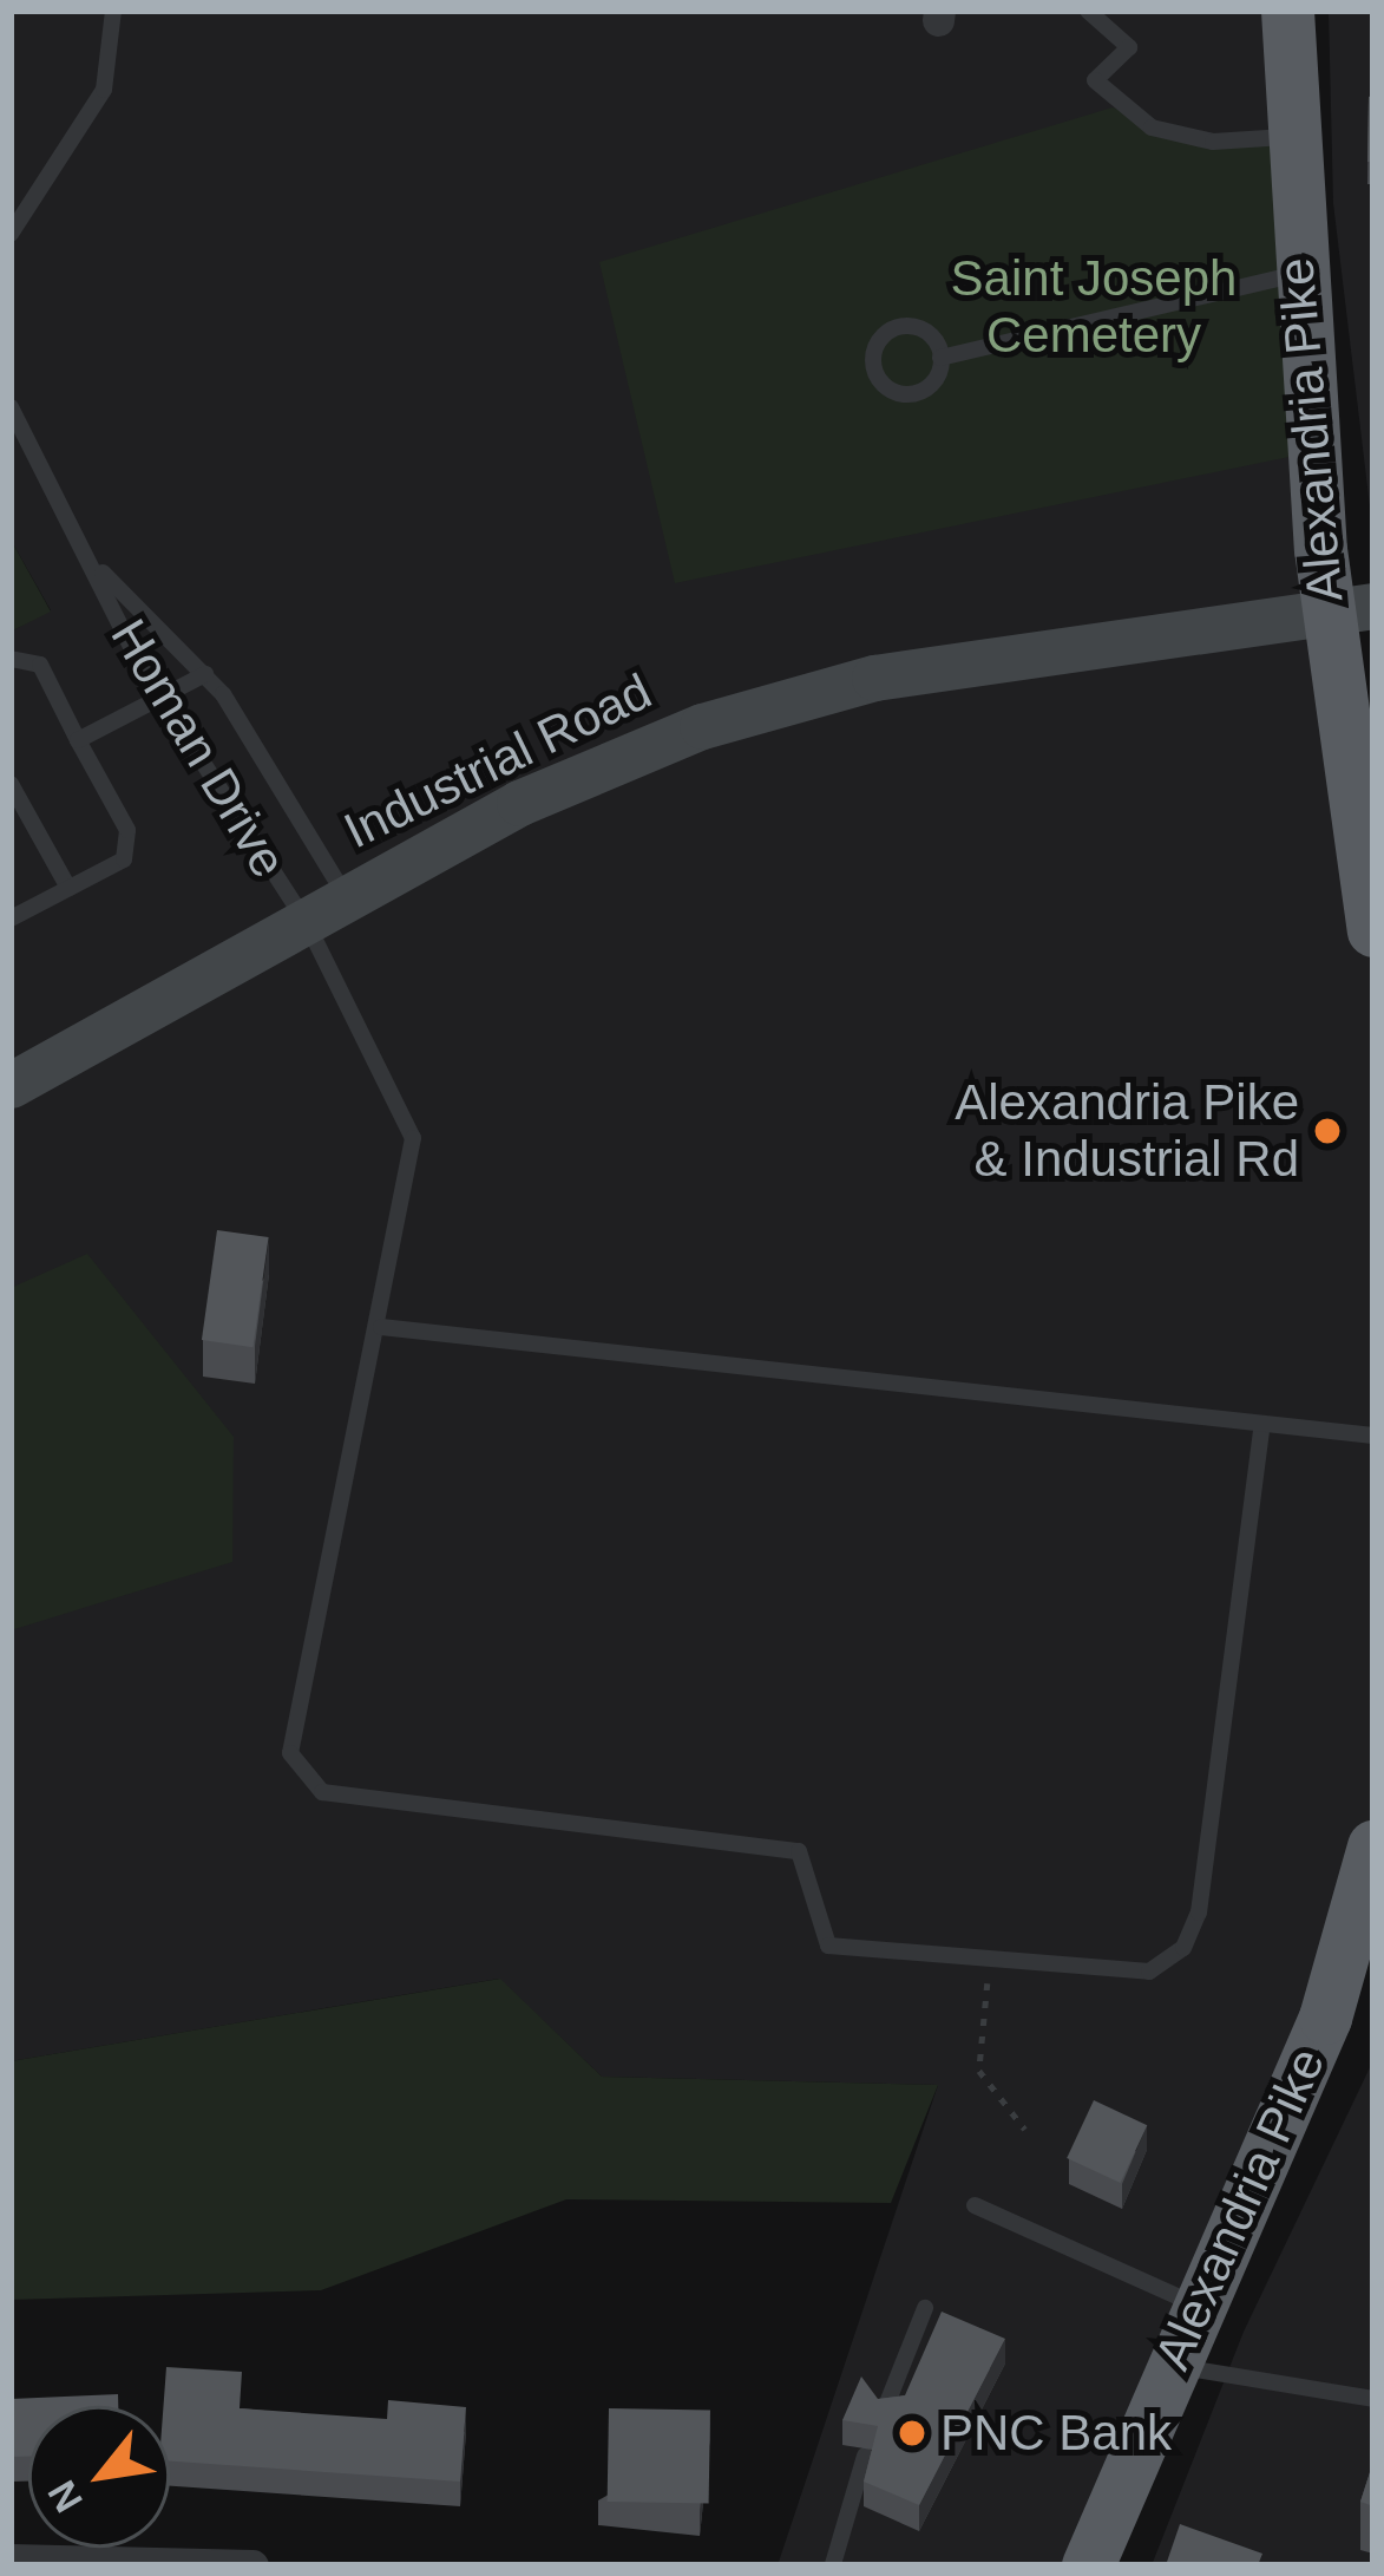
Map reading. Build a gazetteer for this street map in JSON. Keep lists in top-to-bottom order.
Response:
{
  "streets": {
    "highway": ["Alexandria Pike"],
    "main road": ["Industrial Road"],
    "lane": ["Homan Drive"]
  },
  "crossings": [
    ["Alexandria Pike", "Industrial Road"],
    ["Homan Drive", "Industrial Road"]
  ],
  "parks": ["Saint Joseph Cemetery"],
  "places": ["Alexandria Pike & Industrial Rd", "PNC Bank"],
  "north": "bottom left"
}
